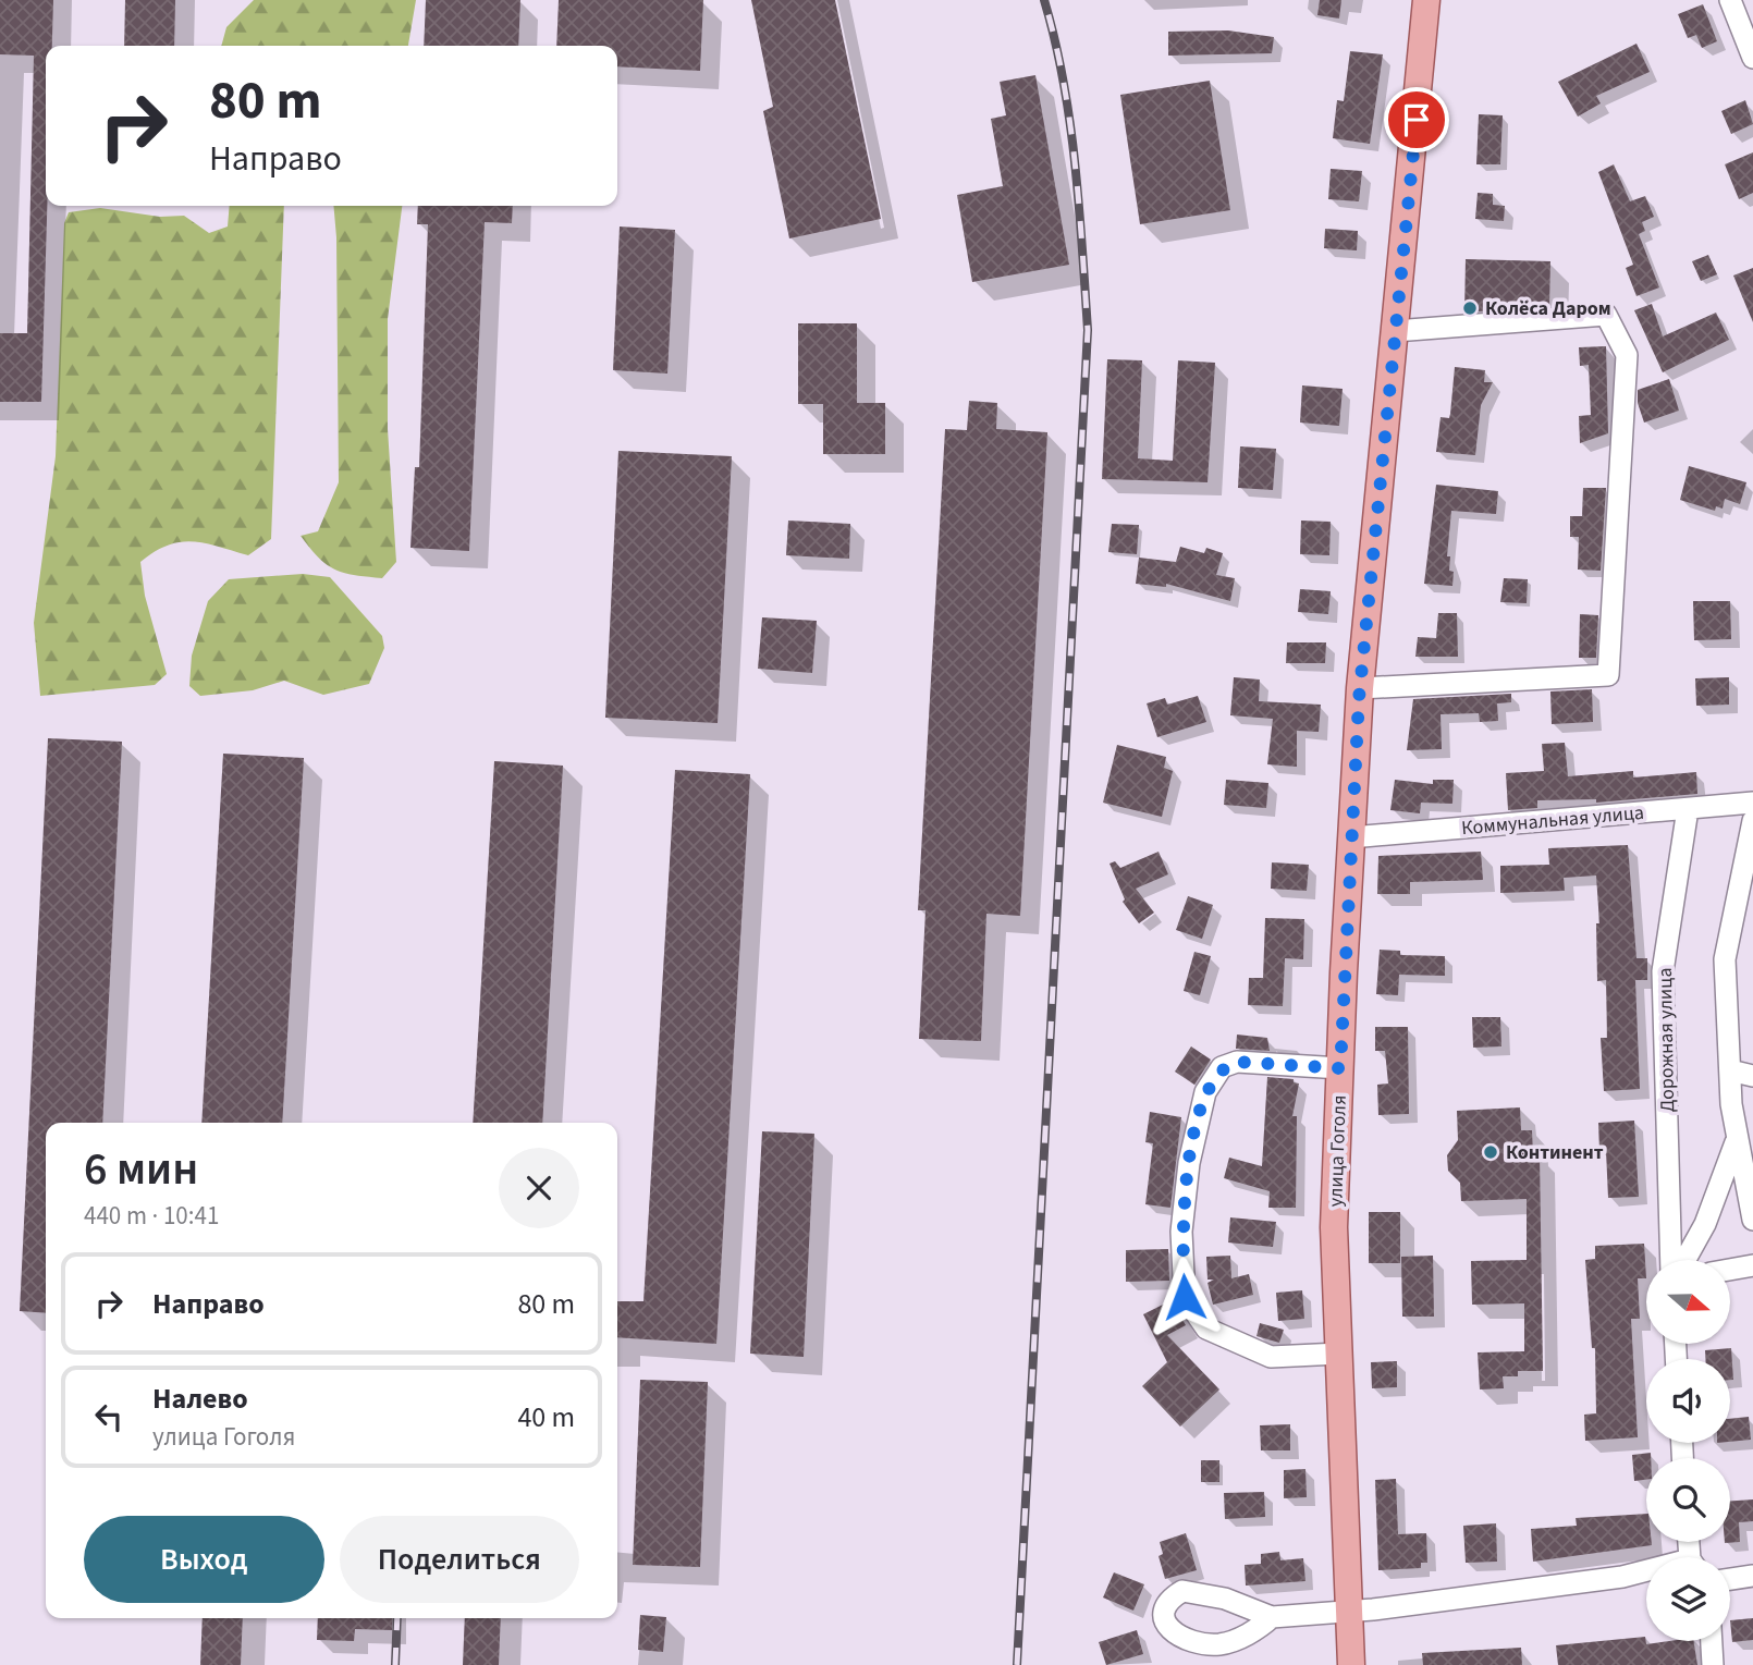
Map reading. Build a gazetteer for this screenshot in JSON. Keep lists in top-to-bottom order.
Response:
{
  "streets": {
    "main road": ["улица Гоголя"],
    "street": ["Коммунальная улица", "Дорожная улица"]
  },
  "crossings": [
    ["Коммунальная улица", "Дорожная улица"],
    ["Коммунальная улица", "улица Гоголя"]
  ],
  "places": ["Колёса Даром", "Континент"],
  "north": "right",
  "page": {
    "turn": ["80 m", "Направо"],
    "heading": ["6 мин", "440 m · 10:41"],
    "list": [
      {
        "name": "Направо",
        "value": "80 m"
      },
      {
        "name": "Налево",
        "note": "улица Гоголя",
        "value": "40 m"
      }
    ],
    "buttons": ["Выход", "Поделиться"]
  }
}
